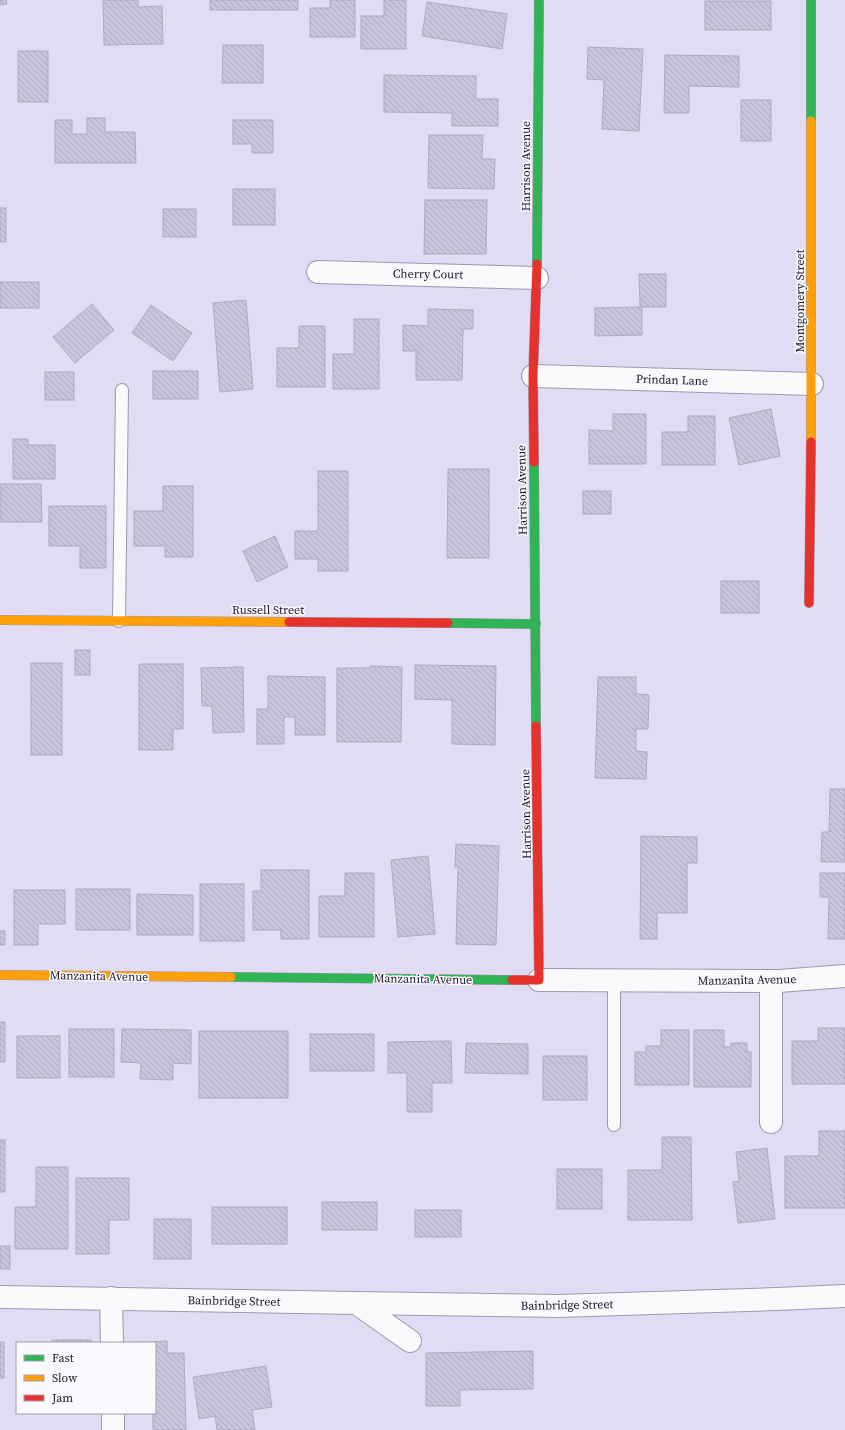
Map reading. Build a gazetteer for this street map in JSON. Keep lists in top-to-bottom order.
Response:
{
  "streets": {
    "street": [
      "Harrison Avenue",
      "Cherry Court",
      "Montgomery Street",
      "Prindan Lane",
      "Russell Street",
      "Manzanita Avenue",
      "Bainbridge Street"
    ]
  },
  "crossings": [
    ["Harrison Avenue", "Cherry Court"],
    ["Harrison Avenue", "Prindan Lane"],
    ["Harrison Avenue", "Russell Street"],
    ["Harrison Avenue", "Manzanita Avenue"],
    ["Montgomery Street", "Prindan Lane"]
  ],
  "legend": ["Fast", "Slow", "Jam"]
}
